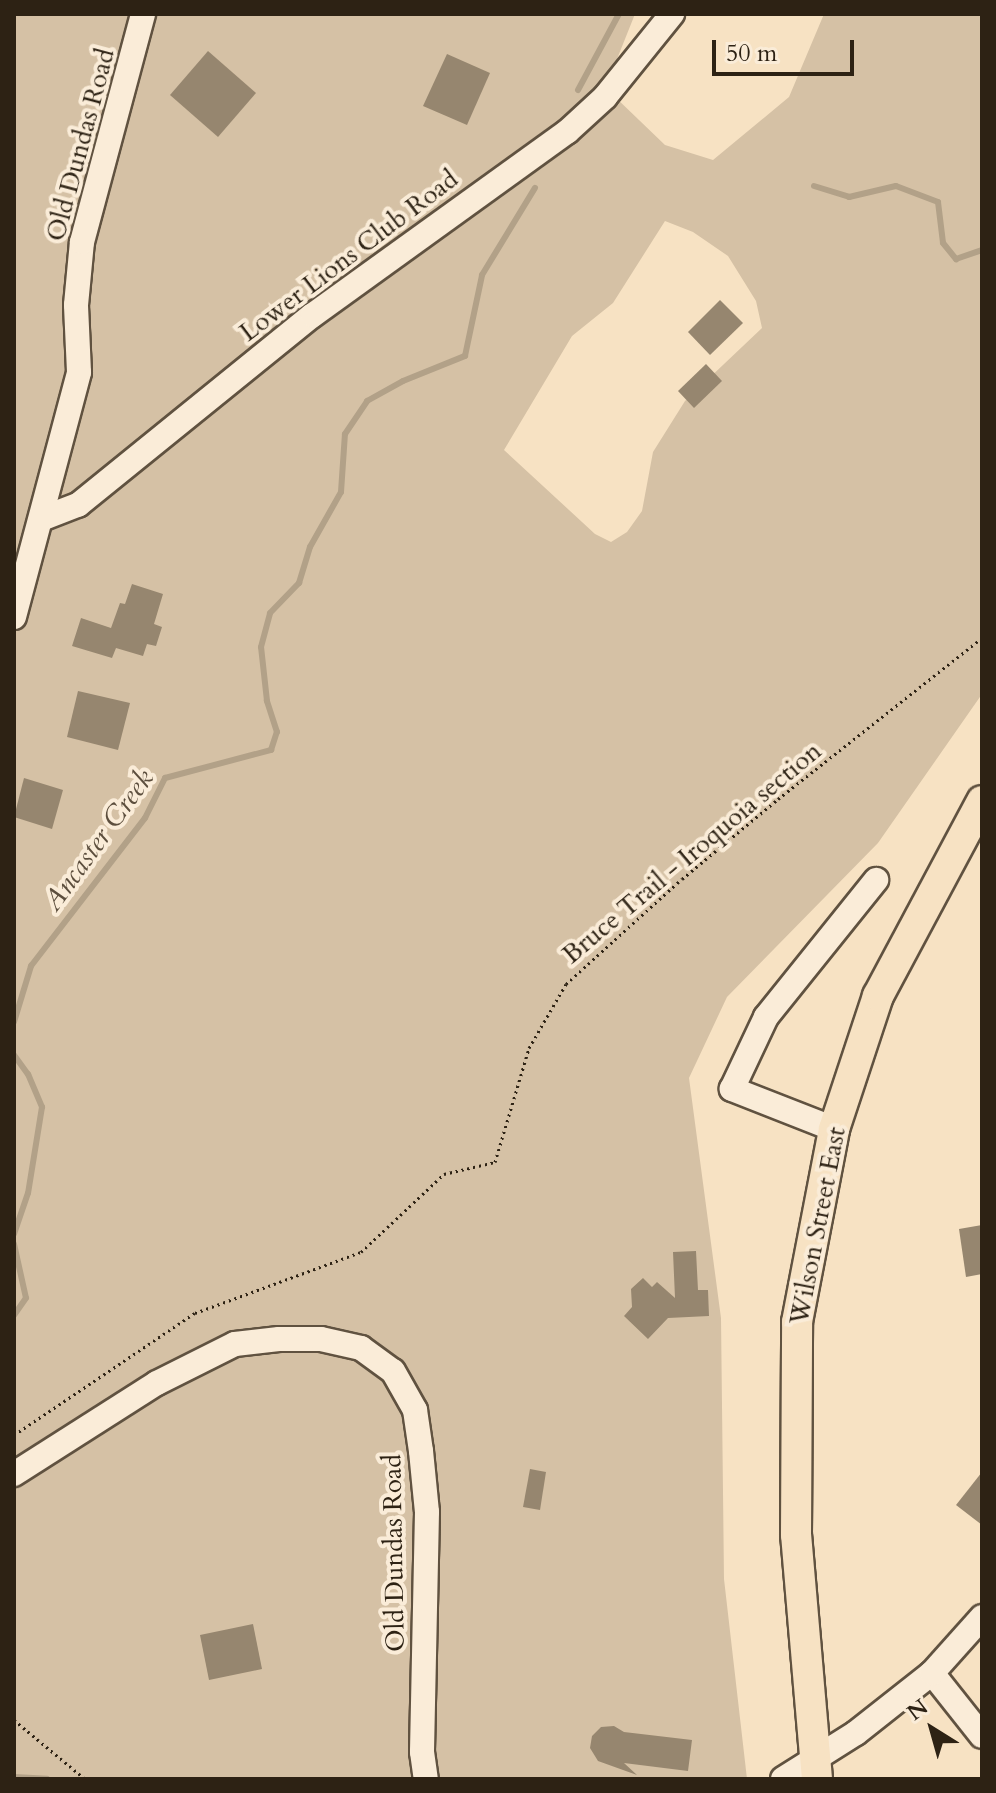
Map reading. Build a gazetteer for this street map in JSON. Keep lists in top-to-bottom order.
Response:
{
  "streets": {
    "main road": ["Wilson Street East"],
    "street": ["Old Dundas Road", "Lower Lions Club Road"],
    "path": ["Bruce Trail - Iroquoia section"]
  },
  "crossings": [
    ["Old Dundas Road", "Lower Lions Club Road"]
  ],
  "water": ["Ancaster Creek"],
  "scale_bar": "50 m",
  "north": "top left"
}
